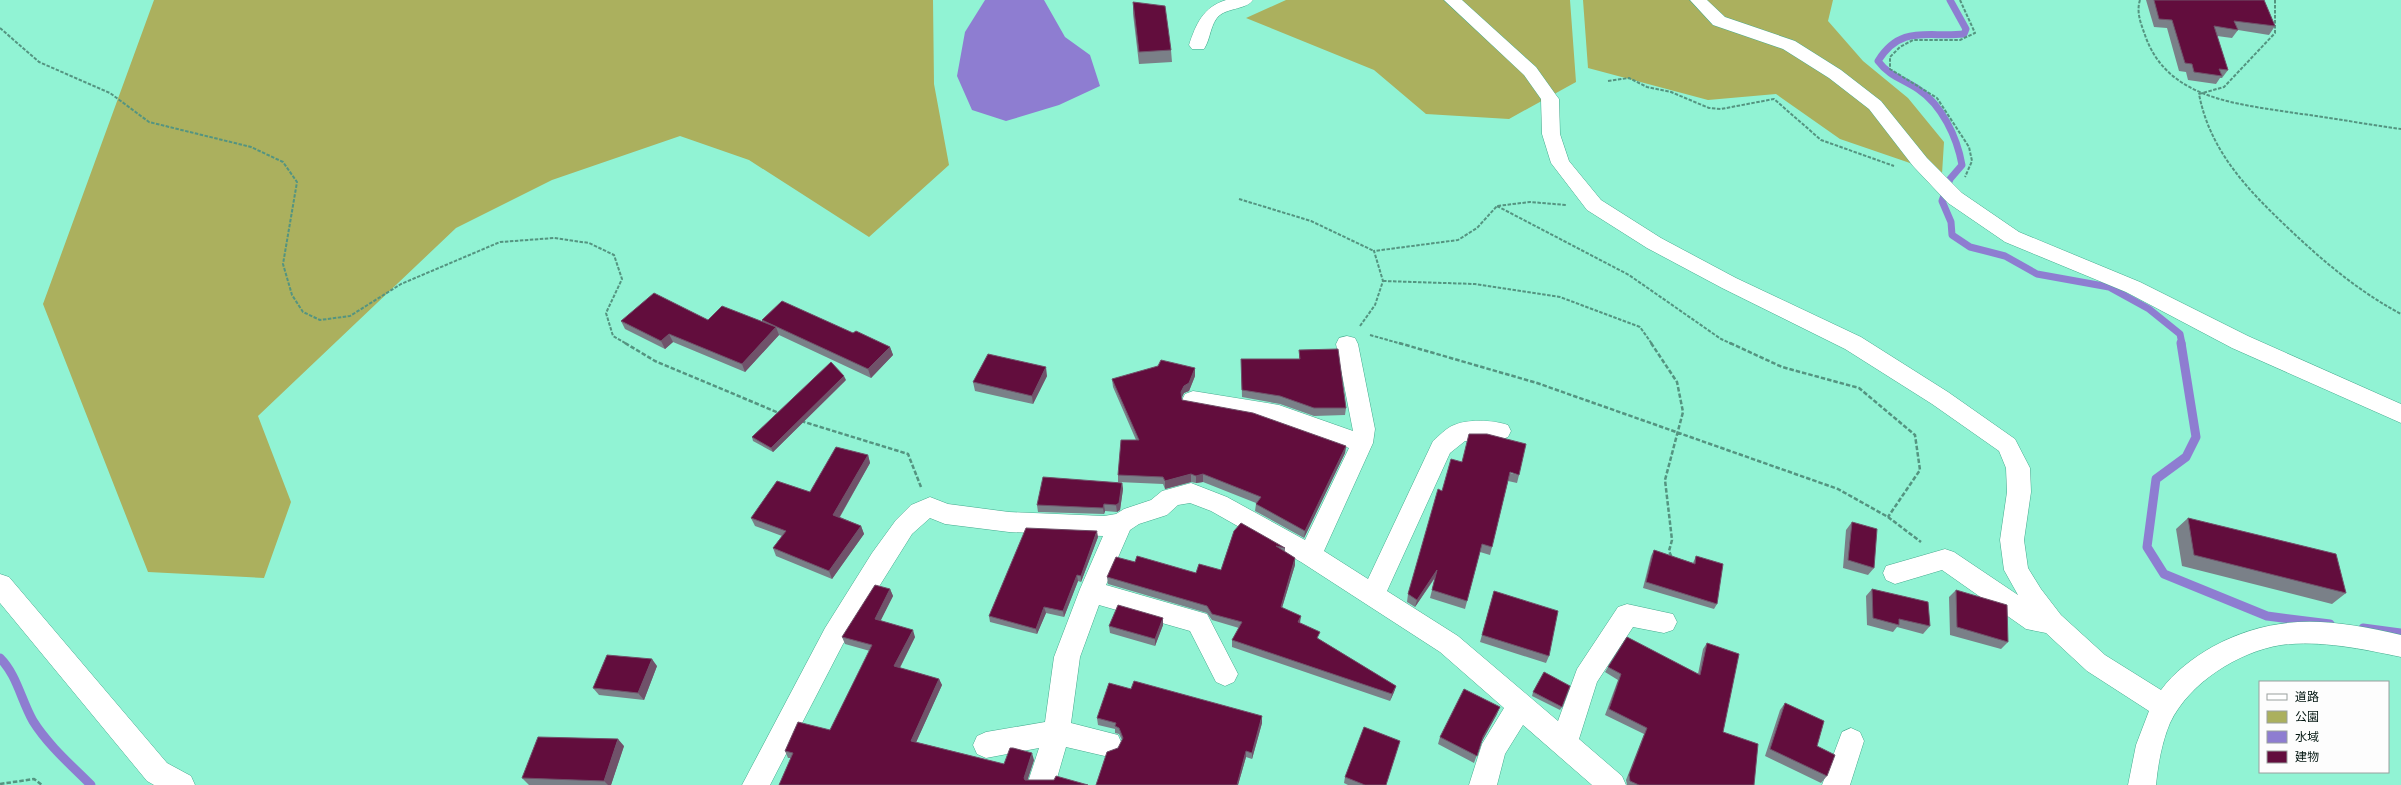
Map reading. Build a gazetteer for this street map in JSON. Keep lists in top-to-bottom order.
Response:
{
  "legend": [
    "道路",
    "公園",
    "水域",
    "建物"
  ]
}
